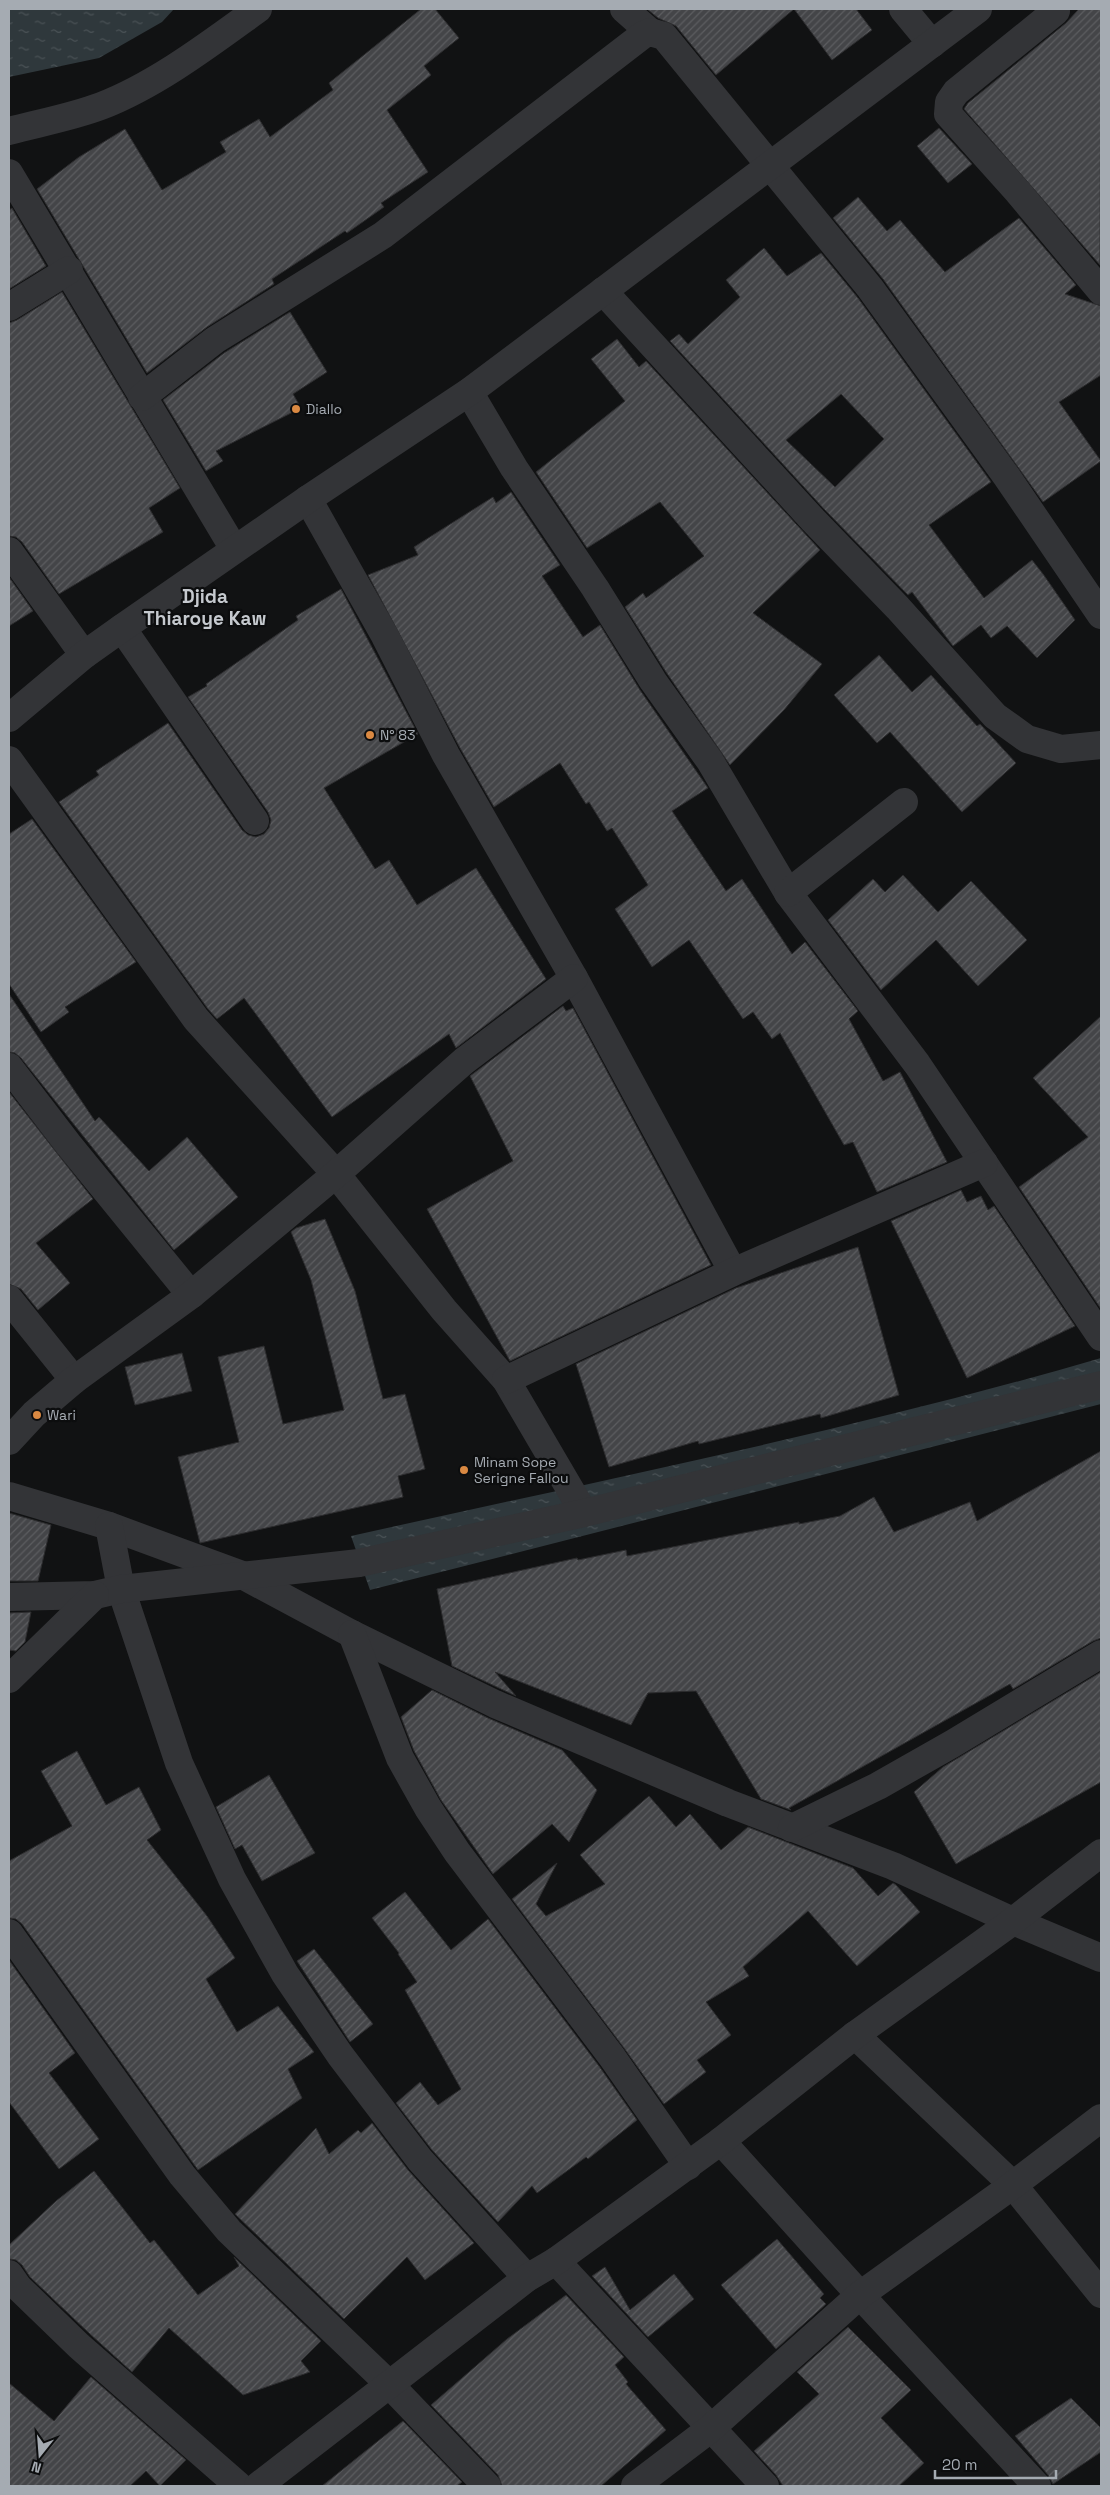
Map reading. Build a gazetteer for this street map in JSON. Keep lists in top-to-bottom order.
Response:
{
  "districts": ["Djida Thiaroye Kaw"],
  "places": [
    "Diallo",
    "N° 83",
    "Wari",
    "Minam Sope Serigne Fallou"
  ],
  "scale_bar": "20 m",
  "north": "bottom"
}
